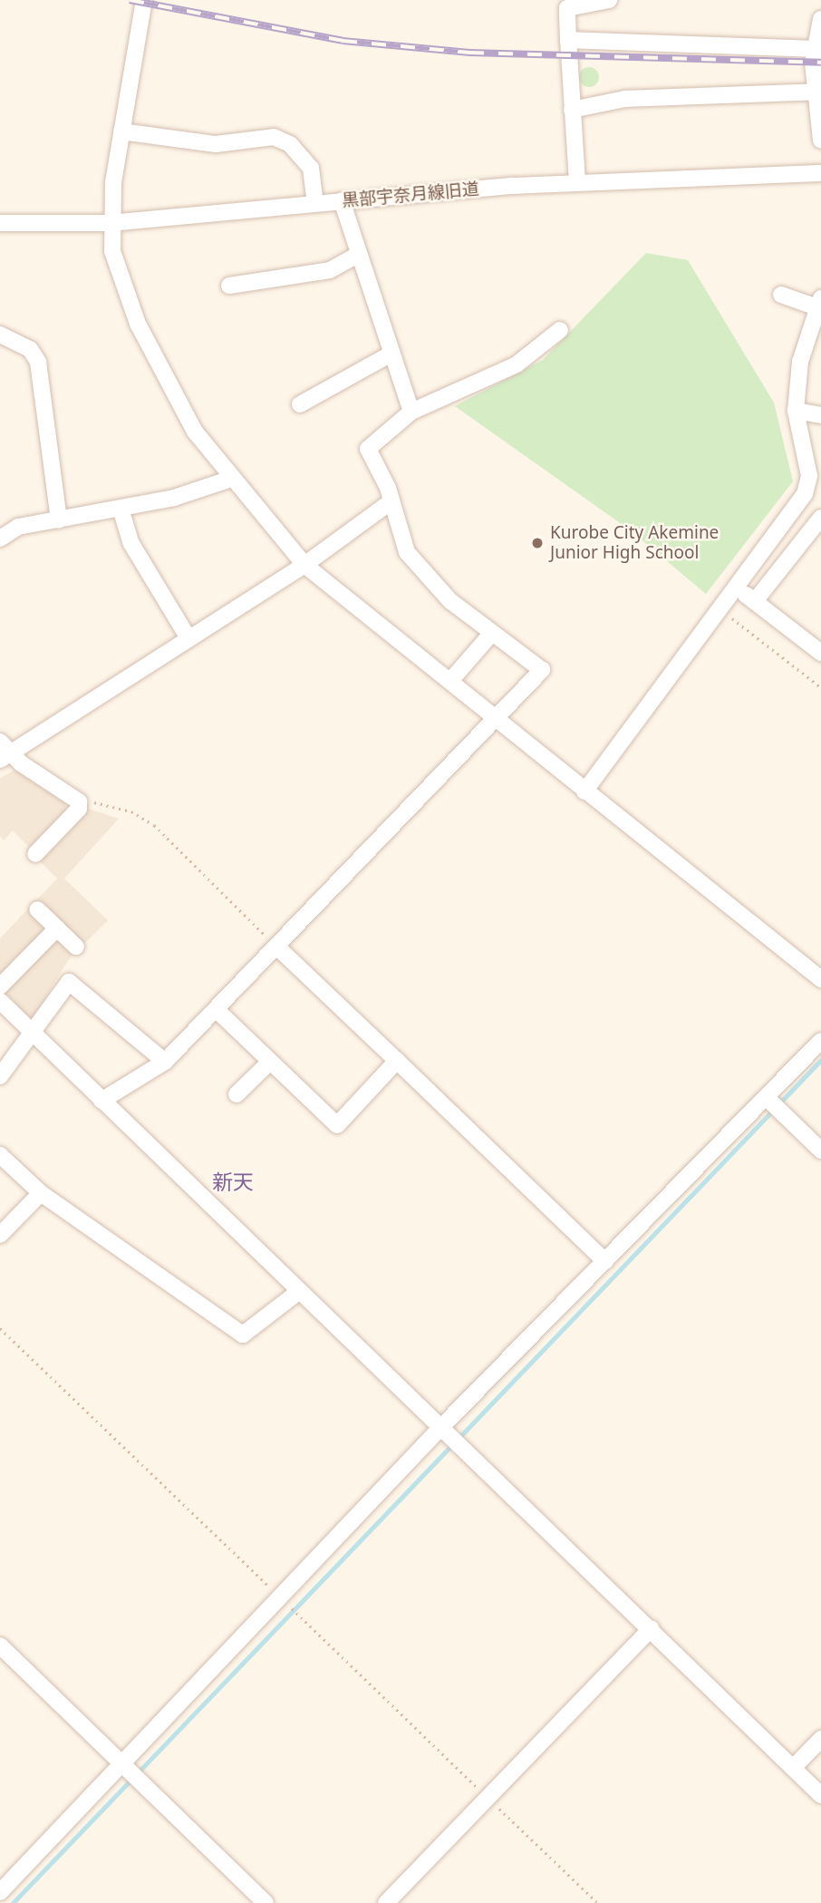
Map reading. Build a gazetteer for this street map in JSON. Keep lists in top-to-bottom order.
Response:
{
  "streets": {
    "street": ["黒部宇奈月線旧道"]
  },
  "districts": ["新天"],
  "places": ["Kurobe City Akemine Junior High School"]
}
